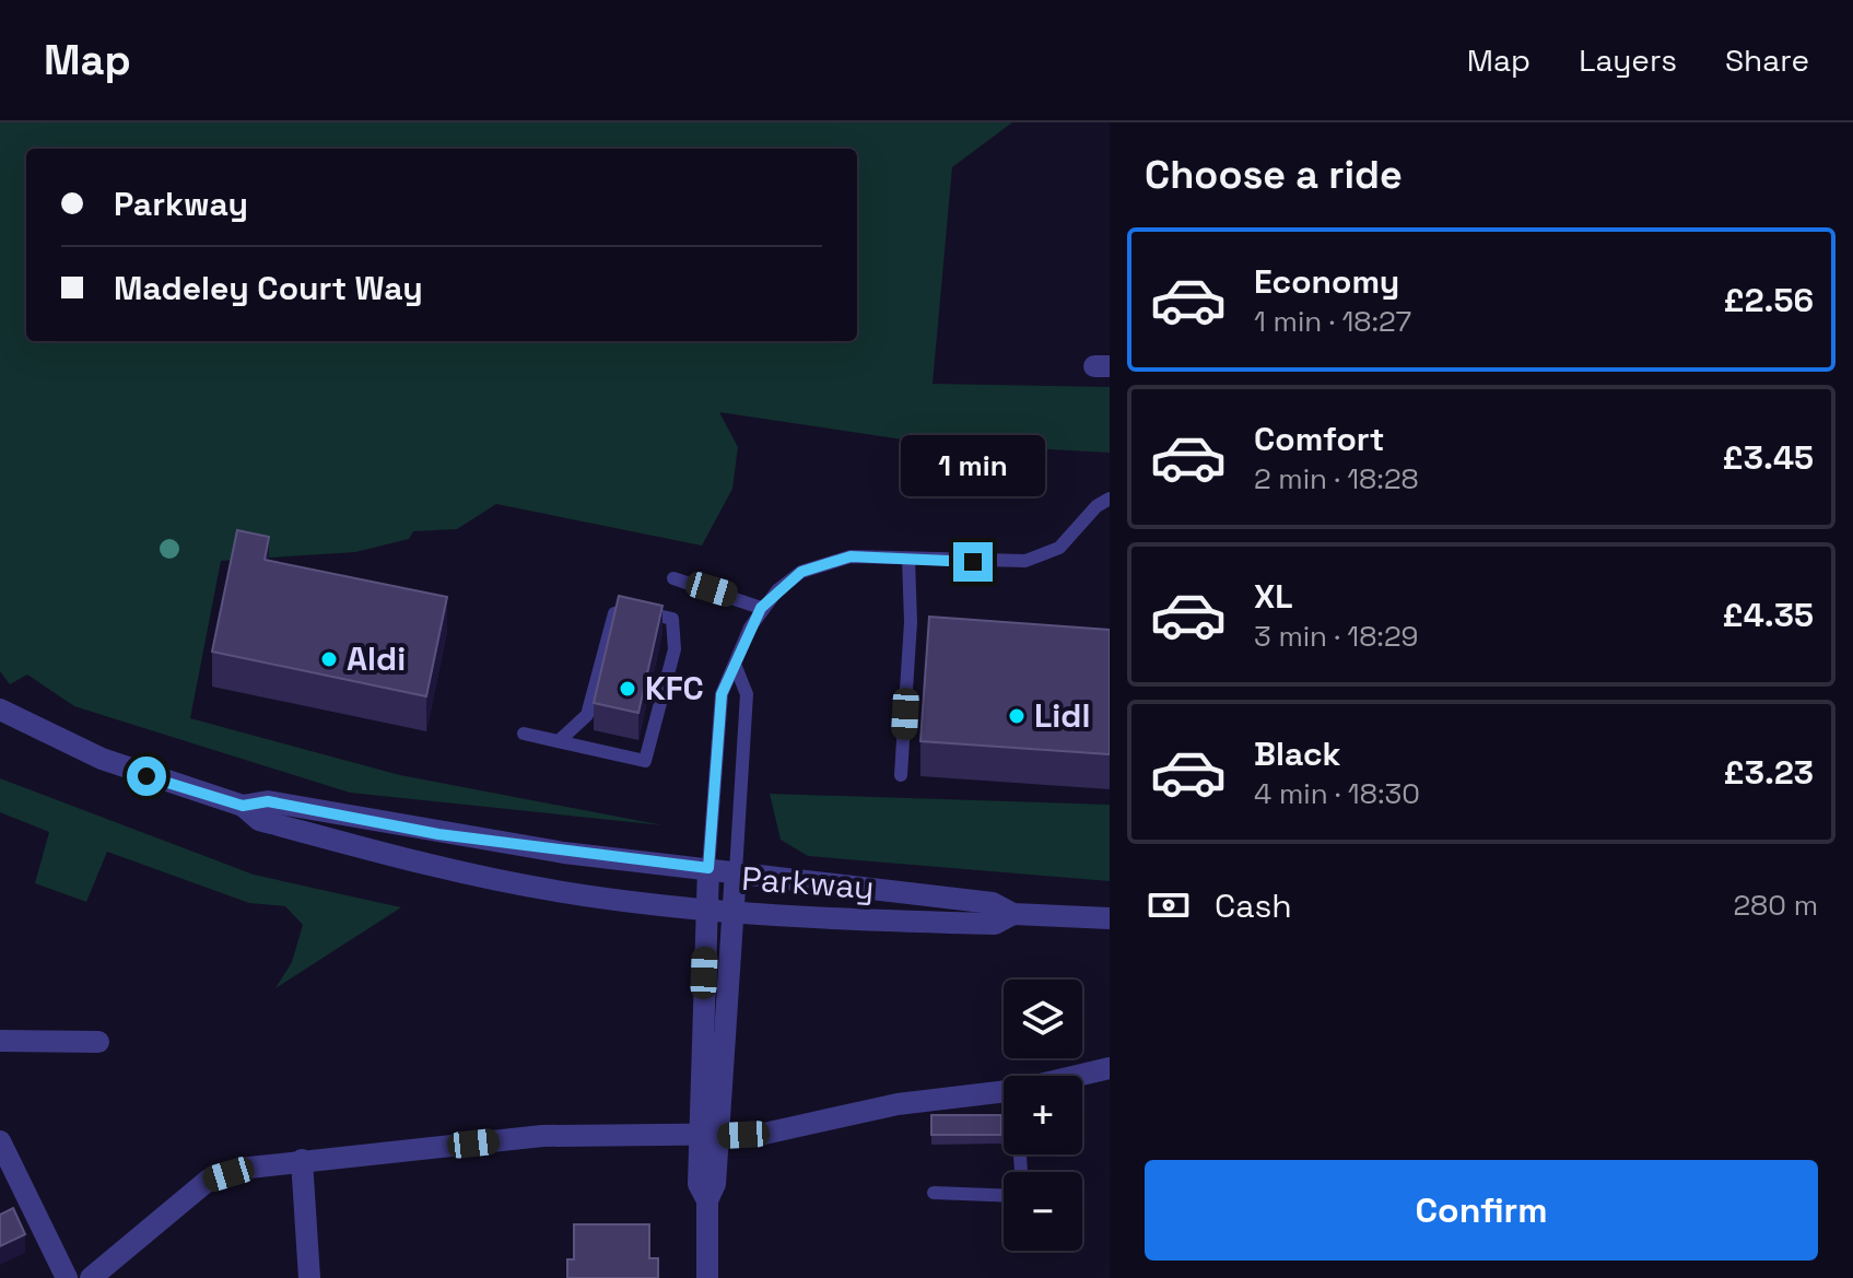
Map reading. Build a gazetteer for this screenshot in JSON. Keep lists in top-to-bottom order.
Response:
{
  "streets": {
    "street": ["Parkway"]
  },
  "places": ["Aldi", "KFC", "Lidl"],
  "page": {
    "header": "Map",
    "nav": ["Map", "Layers", "Share"],
    "heading": "Choose a ride",
    "banner": ["Parkway", "Madeley Court Way"],
    "list": [
      {
        "name": "Economy",
        "note": "1 min · 18:27",
        "value": "£2.56"
      },
      {
        "name": "Comfort",
        "note": "2 min · 18:28",
        "value": "£3.45"
      },
      {
        "name": "XL",
        "note": "3 min · 18:29",
        "value": "£4.35"
      },
      {
        "name": "Black",
        "note": "4 min · 18:30",
        "value": "£3.23"
      }
    ],
    "bubble": "1 min",
    "pay": ["Cash", "280 m"],
    "map_buttons": ["+", "−"],
    "buttons": "Confirm"
  }
}
